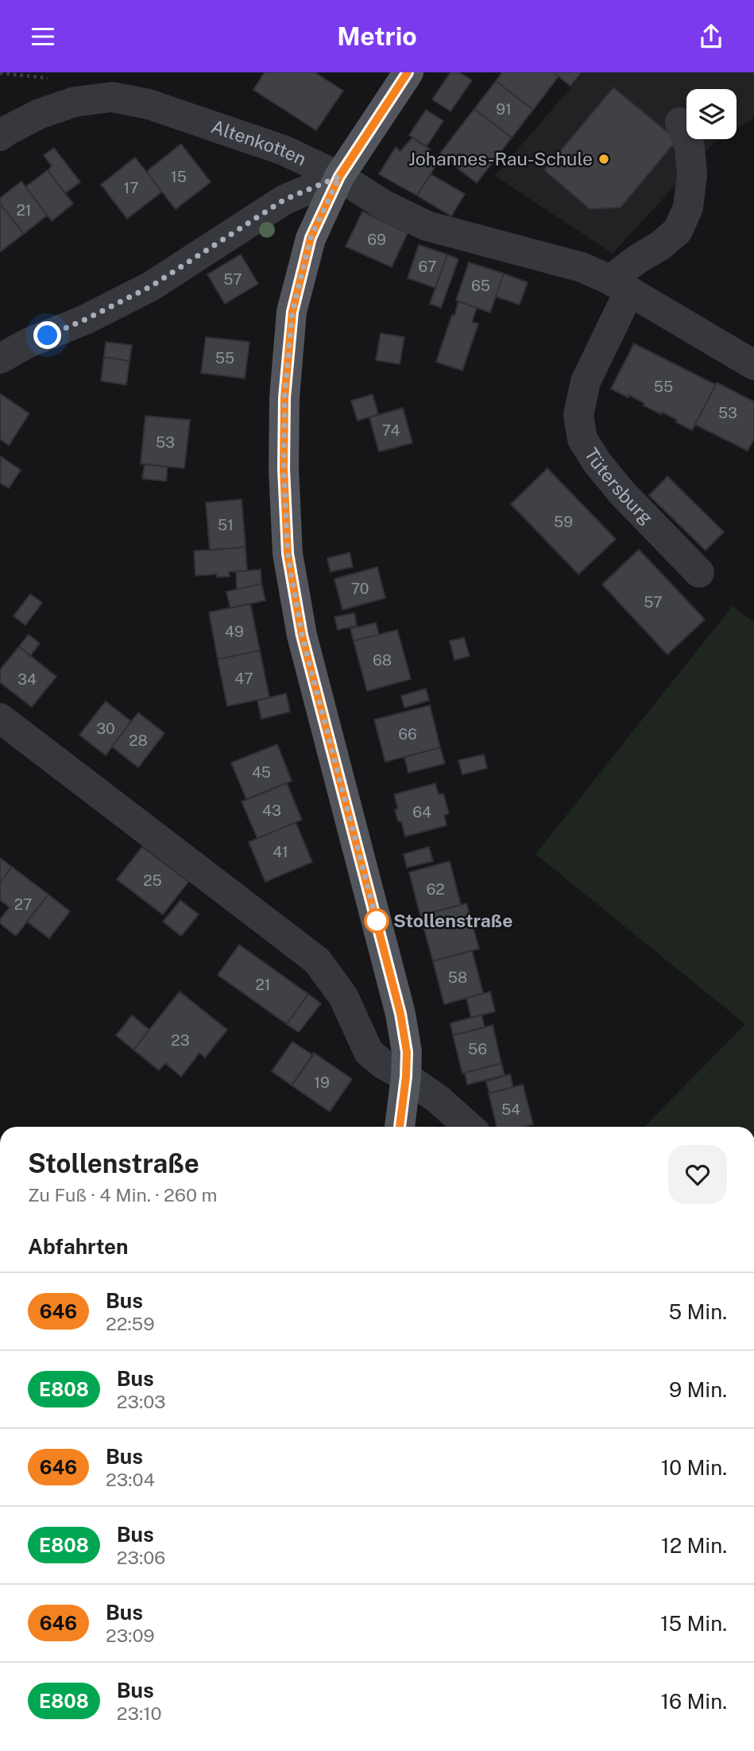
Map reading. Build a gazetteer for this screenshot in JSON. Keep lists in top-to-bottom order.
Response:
{
  "streets": {
    "street": ["Altenkotten", "Tütersburg"]
  },
  "places": ["Johannes-Rau-Schule", "Stollenstraße"],
  "lines": ["bus line 646"],
  "house_numbers": [
    "91",
    "15",
    "17",
    "21",
    "69",
    "67",
    "57",
    "65",
    "55",
    "55",
    "53",
    "74",
    "53",
    "59",
    "51",
    "70",
    "57",
    "49",
    "68",
    "47",
    "34",
    "30",
    "66",
    "28",
    "45",
    "43",
    "64",
    "41",
    "25",
    "62",
    "27",
    "58",
    "21",
    "23",
    "56",
    "19",
    "54"
  ],
  "page": {
    "header": "Metrio",
    "heading": [
      ["Stollenstraße", "Zu Fuß · 4 Min. · 260 m"],
      "Abfahrten"
    ],
    "list": [
      {
        "mark": "646",
        "name": "Bus",
        "note": "22:59",
        "value": "5 Min."
      },
      {
        "mark": "E808",
        "name": "Bus",
        "note": "23:03",
        "value": "9 Min."
      },
      {
        "mark": "646",
        "name": "Bus",
        "note": "23:04",
        "value": "10 Min."
      },
      {
        "mark": "E808",
        "name": "Bus",
        "note": "23:06",
        "value": "12 Min."
      },
      {
        "mark": "646",
        "name": "Bus",
        "note": "23:09",
        "value": "15 Min."
      },
      {
        "mark": "E808",
        "name": "Bus",
        "note": "23:10",
        "value": "16 Min."
      }
    ]
  }
}
